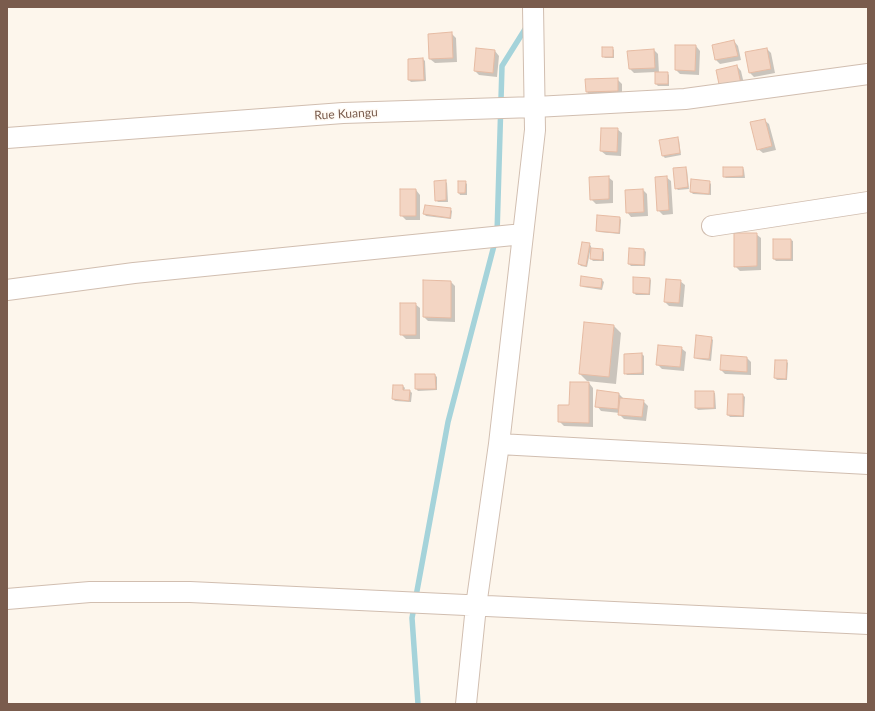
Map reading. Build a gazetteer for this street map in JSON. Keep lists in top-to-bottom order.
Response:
{
  "streets": {
    "street": ["Rue Kuangu"]
  }
}
